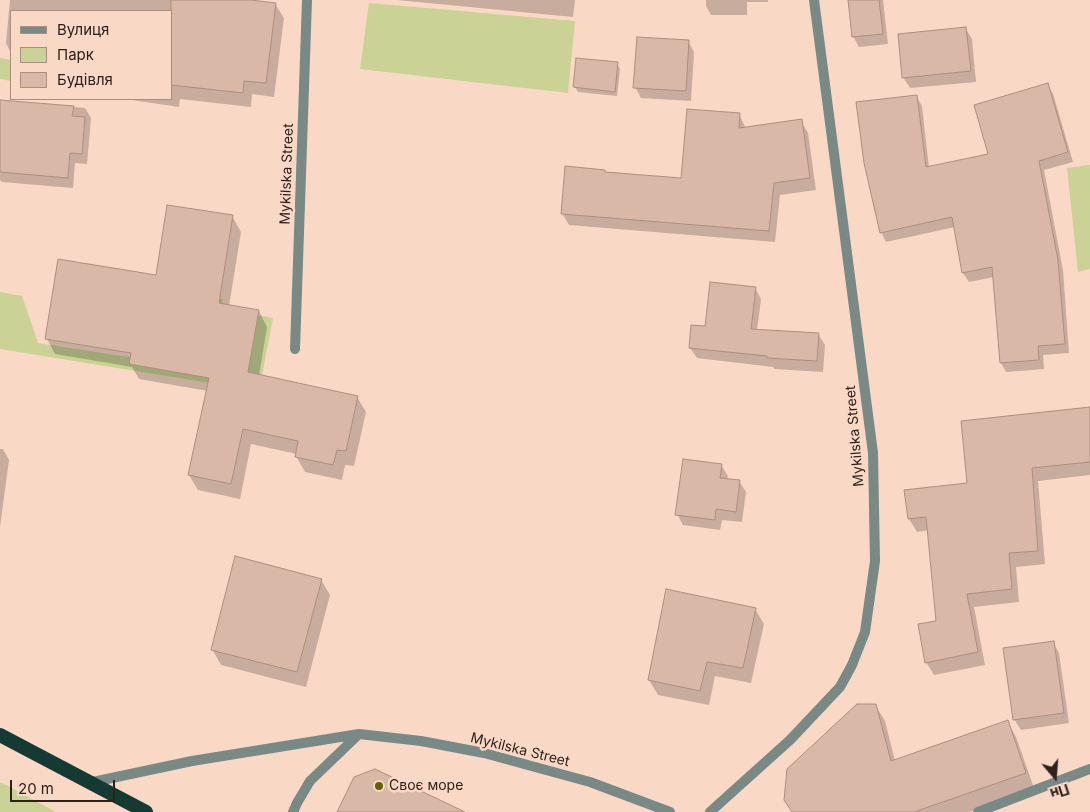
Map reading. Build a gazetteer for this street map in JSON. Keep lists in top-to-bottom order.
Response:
{
  "streets": {
    "street": ["Mykilska Street"]
  },
  "places": ["Своє море"],
  "legend": ["Вулиця", "Парк", "Будівля"],
  "scale_bar": "20 m",
  "north": "bottom"
}
